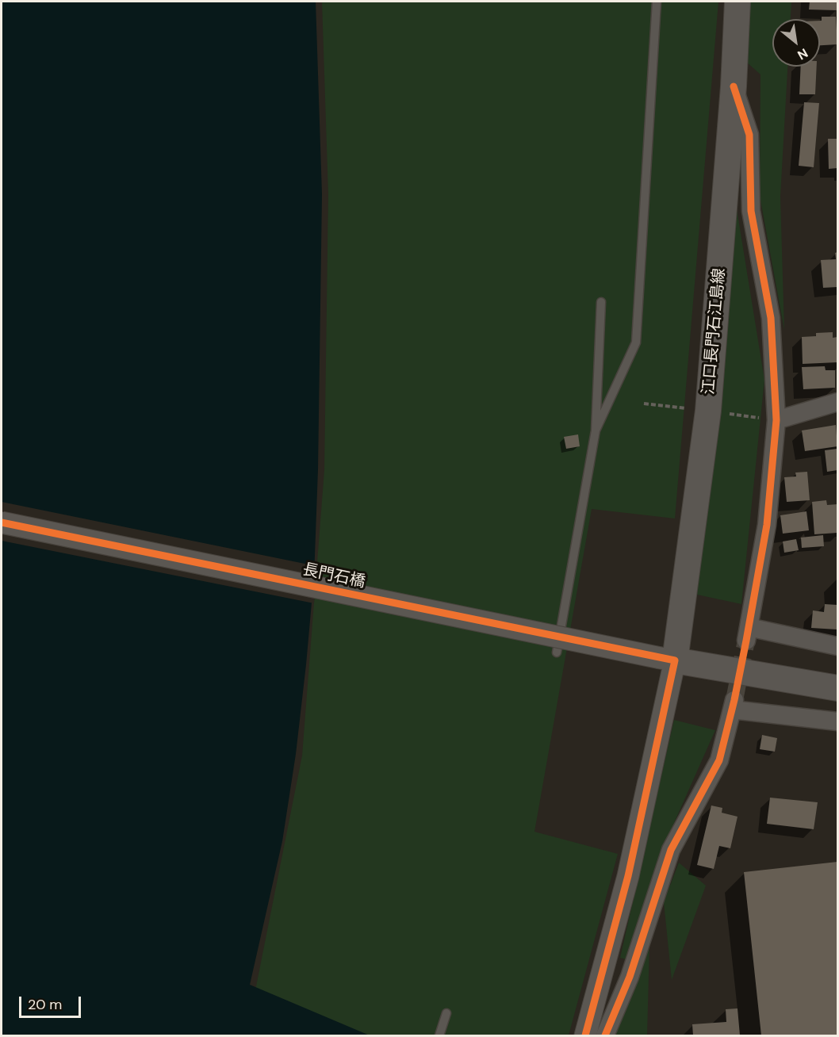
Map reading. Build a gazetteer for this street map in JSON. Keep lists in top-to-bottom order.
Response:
{
  "streets": {
    "main road": ["江口長門石江島線"],
    "street": ["長門石橋"]
  },
  "crossings": [
    ["江口長門石江島線", "長門石橋"]
  ],
  "scale_bar": "20 m",
  "north": "bottom right"
}
